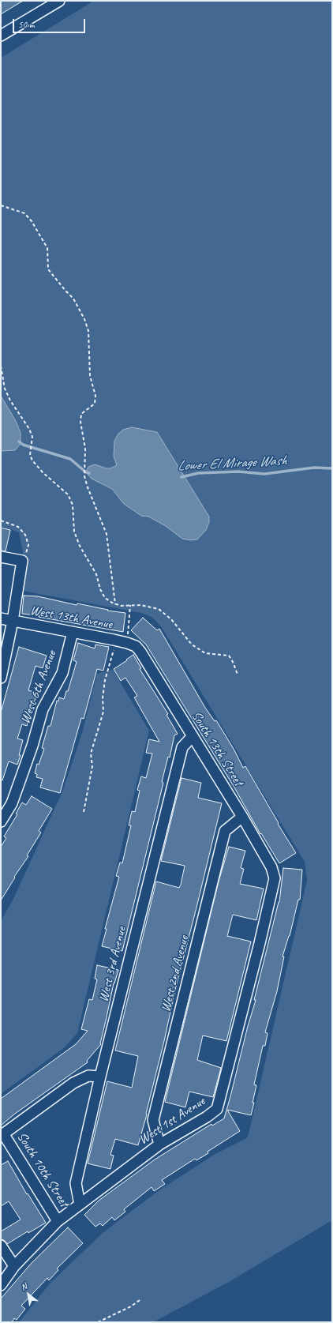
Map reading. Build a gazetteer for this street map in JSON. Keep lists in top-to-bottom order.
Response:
{
  "streets": {
    "street": [
      "West 13th Avenue",
      "West 6th Avenue",
      "South 13th Street",
      "West 3rd Avenue",
      "West 2nd Avenue",
      "West 1st Avenue",
      "South 10th Street"
    ]
  },
  "crossings": [
    ["West 13th Avenue", "West 6th Avenue"],
    ["West 13th Avenue", "South 13th Street"],
    ["South 13th Street", "West 3rd Avenue"],
    ["South 13th Street", "West 2nd Avenue"],
    ["South 13th Street", "West 1st Avenue"],
    ["West 3rd Avenue", "West 1st Avenue"],
    ["West 2nd Avenue", "West 1st Avenue"],
    ["West 1st Avenue", "South 10th Street"]
  ],
  "water": ["Lower El Mirage Wash"],
  "scale_bar": "50 m",
  "north": "top left"
}
